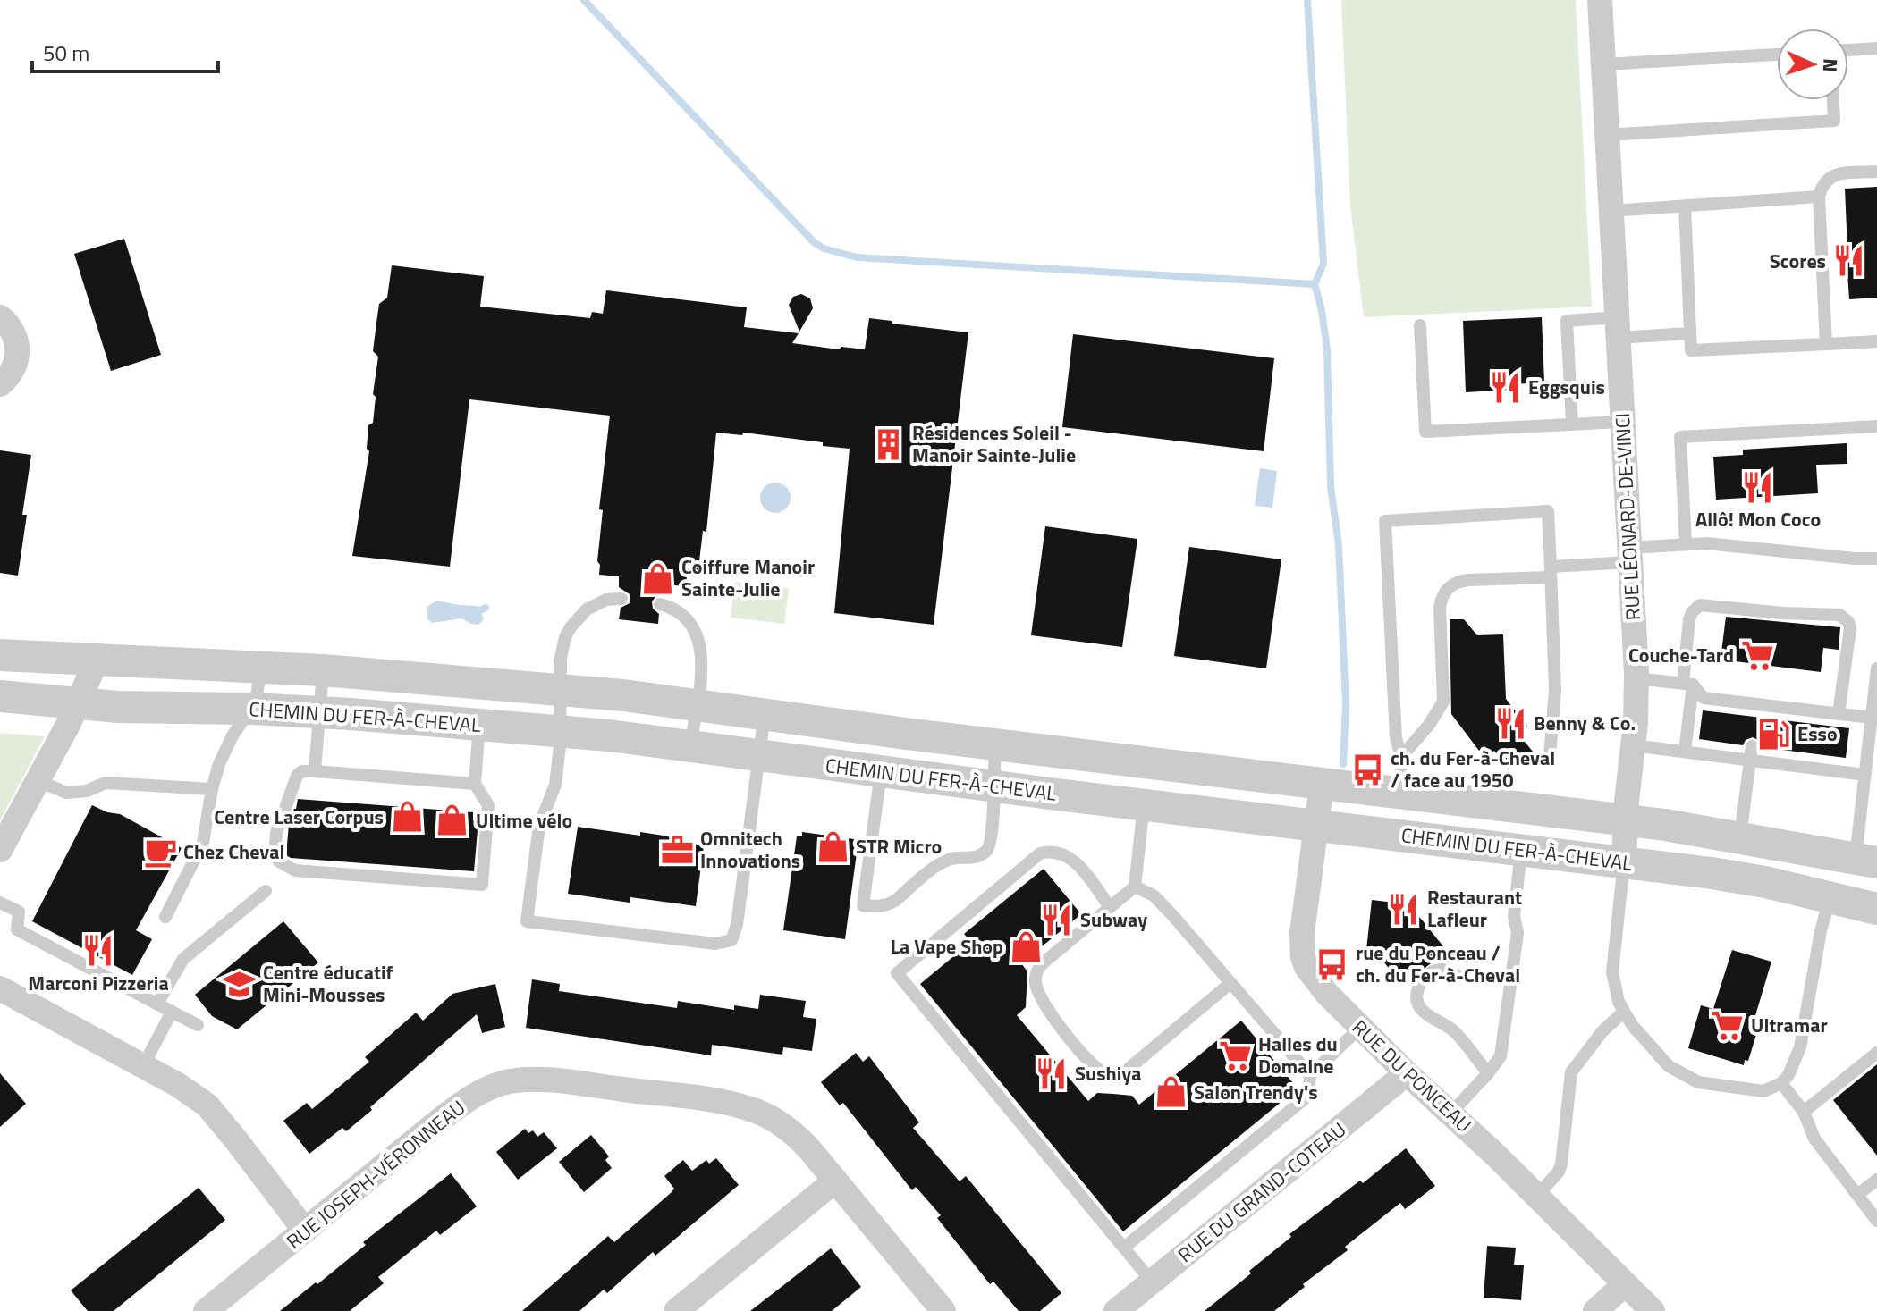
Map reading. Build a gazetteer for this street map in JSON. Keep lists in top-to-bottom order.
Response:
{
  "streets": {
    "street": [
      "RUE LÉONARD-DE-VINCI",
      "CHEMIN DU FER-À-CHEVAL",
      "RUE DU PONCEAU",
      "RUE JOSEPH-VÉRONNEAU",
      "RUE DU GRAND-COTEAU"
    ]
  },
  "crossings": [
    ["RUE LÉONARD-DE-VINCI", "CHEMIN DU FER-À-CHEVAL"],
    ["CHEMIN DU FER-À-CHEVAL", "RUE DU PONCEAU"],
    ["RUE DU PONCEAU", "RUE DU GRAND-COTEAU"]
  ],
  "places": {
    "restaurant": [
      "Scores",
      "Eggsquis",
      "Allô! Mon Coco",
      "Benny & Co.",
      "Restaurant Lafleur",
      "Subway",
      "Marconi Pizzeria",
      "Sushiya"
    ],
    "building": ["Résidences Soleil - Manoir Sainte-Julie"],
    "shop": [
      "Coiffure Manoir Sainte-Julie",
      "Centre Laser Corpus",
      "Ultime vélo",
      "STR Micro",
      "La Vape Shop",
      "Salon Trendy's"
    ],
    "supermarket": ["Couche-Tard", "Ultramar", "Halles du Domaine"],
    "fuel station": ["Esso"],
    "bus stop": ["ch. du Fer-à-Cheval / face au 1950", "rue du Ponceau / ch. du Fer-à-Cheval"],
    "office": ["Omnitech Innovations"],
    "cafe": ["Chez Cheval"],
    "school or university": ["Centre éducatif Mini-Mousses"]
  },
  "scale_bar": "50 m",
  "north": "right"
}
